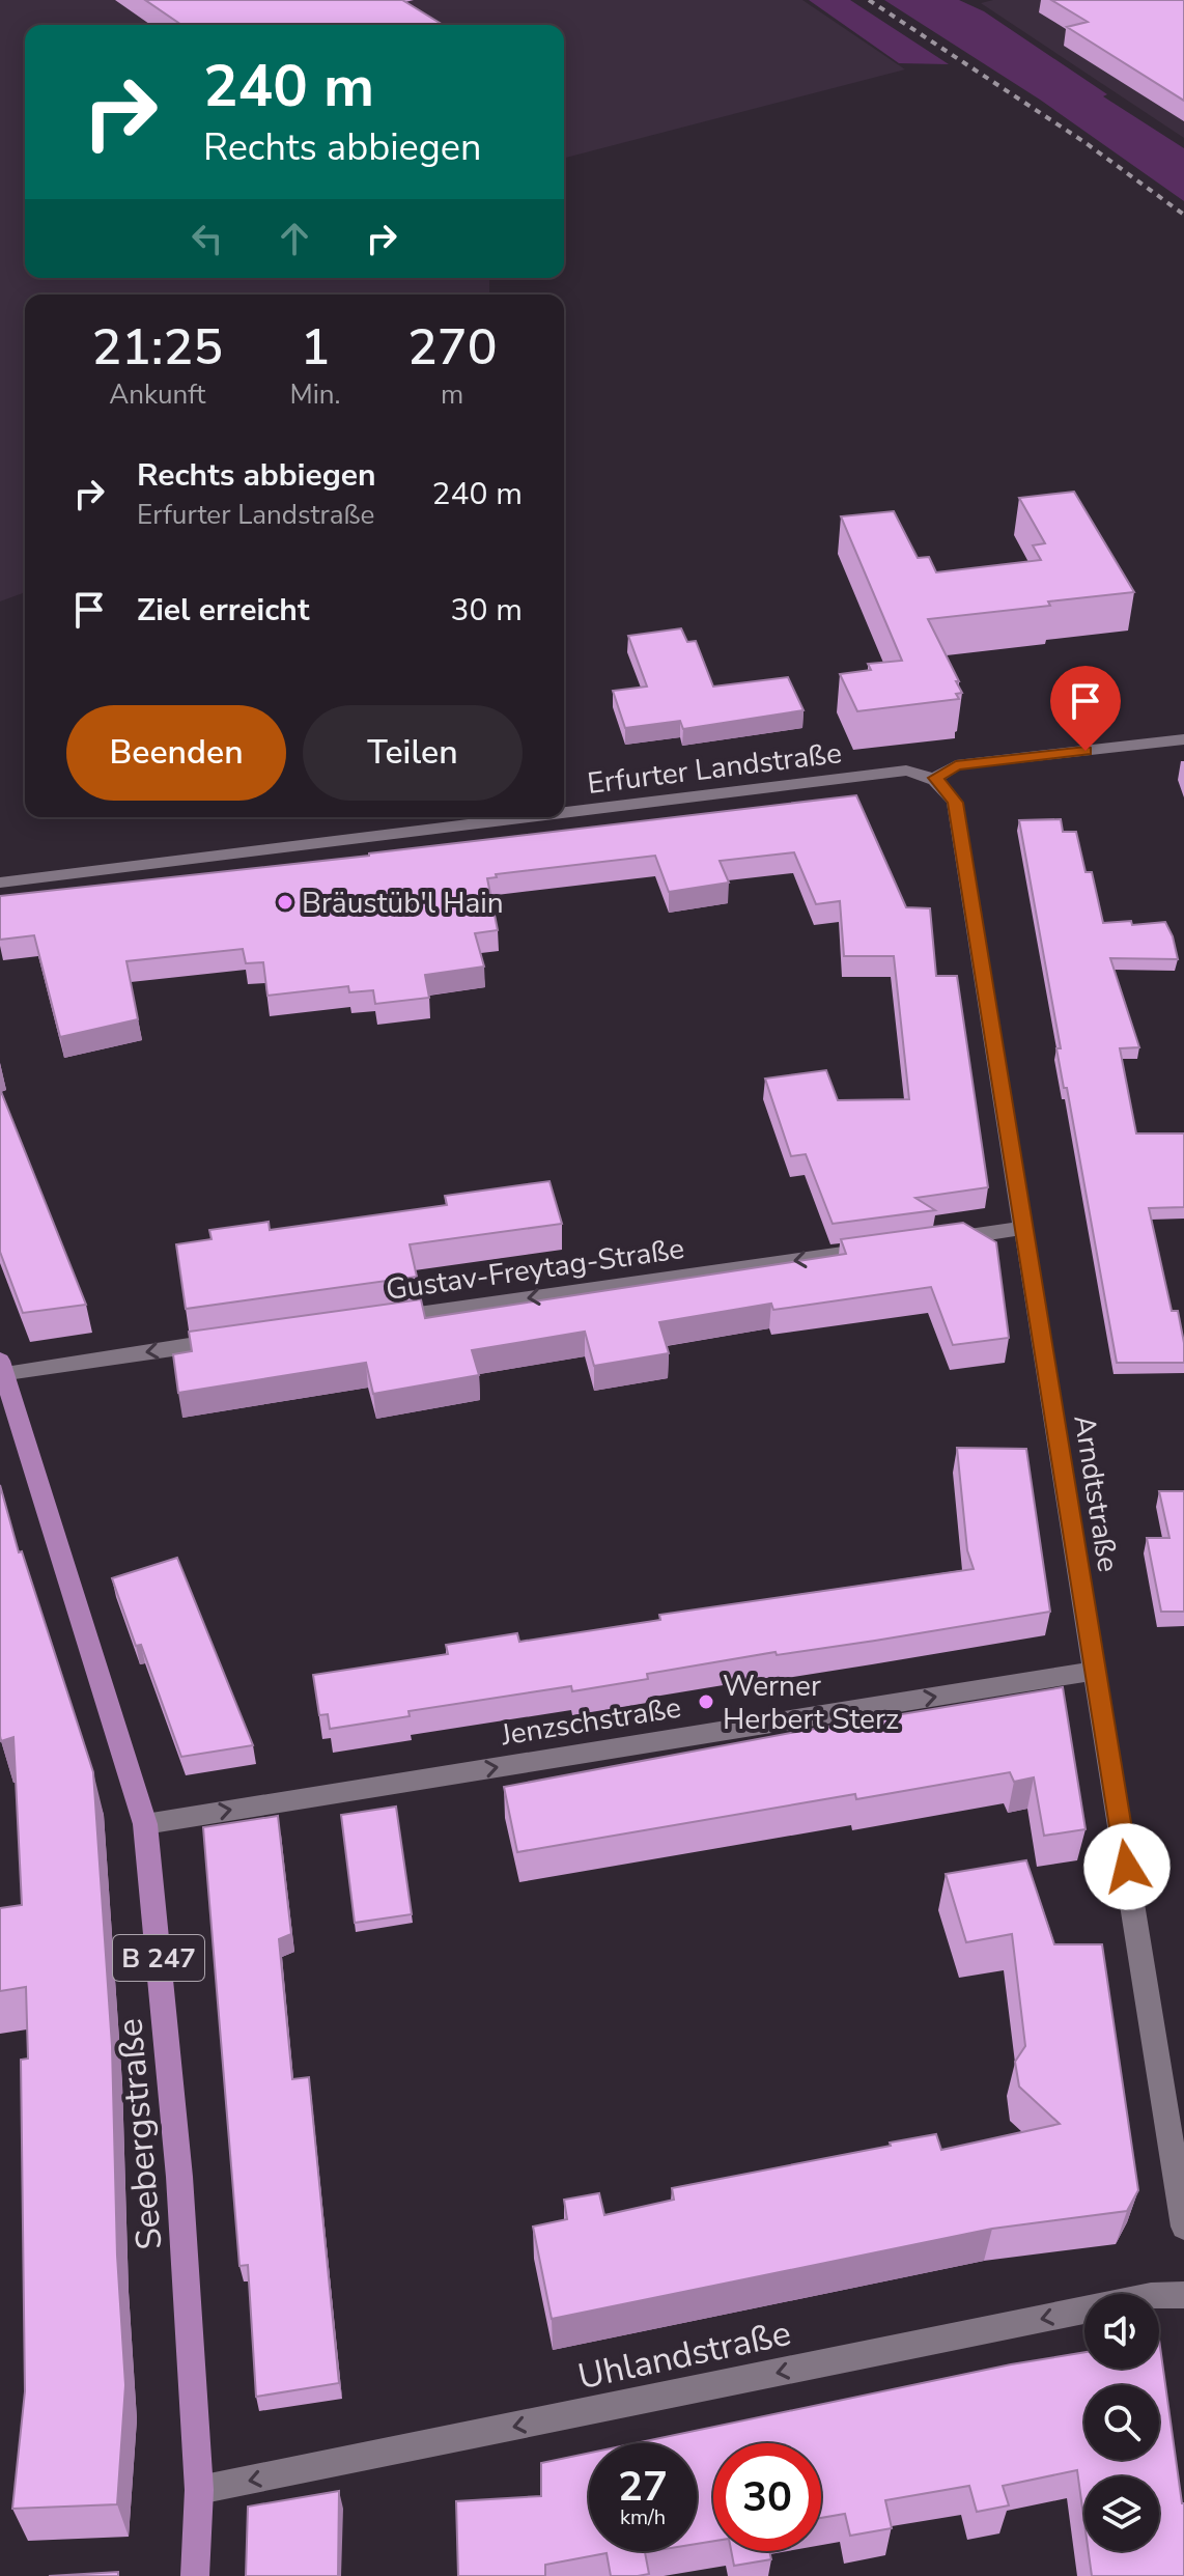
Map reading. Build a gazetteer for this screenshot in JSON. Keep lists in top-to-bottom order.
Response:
{
  "streets": {
    "main road": ["B 247", "Seebergstraße"],
    "street": [
      "Erfurter Landstraße",
      "Gustav-Freytag-Straße",
      "Arndtstraße",
      "Jenzschstraße",
      "Uhlandstraße"
    ]
  },
  "crossings": [
    ["Erfurter Landstraße", "Arndtstraße"],
    ["Arndtstraße", "Jenzschstraße"],
    ["Jenzschstraße", "Seebergstraße"],
    ["Seebergstraße", "Uhlandstraße"]
  ],
  "one_way": ["Gustav-Freytag-Straße", "Jenzschstraße", "Uhlandstraße"],
  "places": ["Bräustüb'l Hain", "Werner Herbert Sterz"],
  "page": {
    "turn": ["240 m", "Rechts abbiegen"],
    "eta": [
      "21:25",
      "Ankunft",
      "1",
      "Min.",
      "270",
      "m"
    ],
    "list": [
      {
        "name": "Rechts abbiegen",
        "note": "Erfurter Landstraße",
        "value": "240 m"
      },
      {
        "name": "Ziel erreicht",
        "value": "30 m"
      }
    ],
    "buttons": ["Beenden", "Teilen"],
    "speed": "27 km/h",
    "limit": "30"
  }
}
